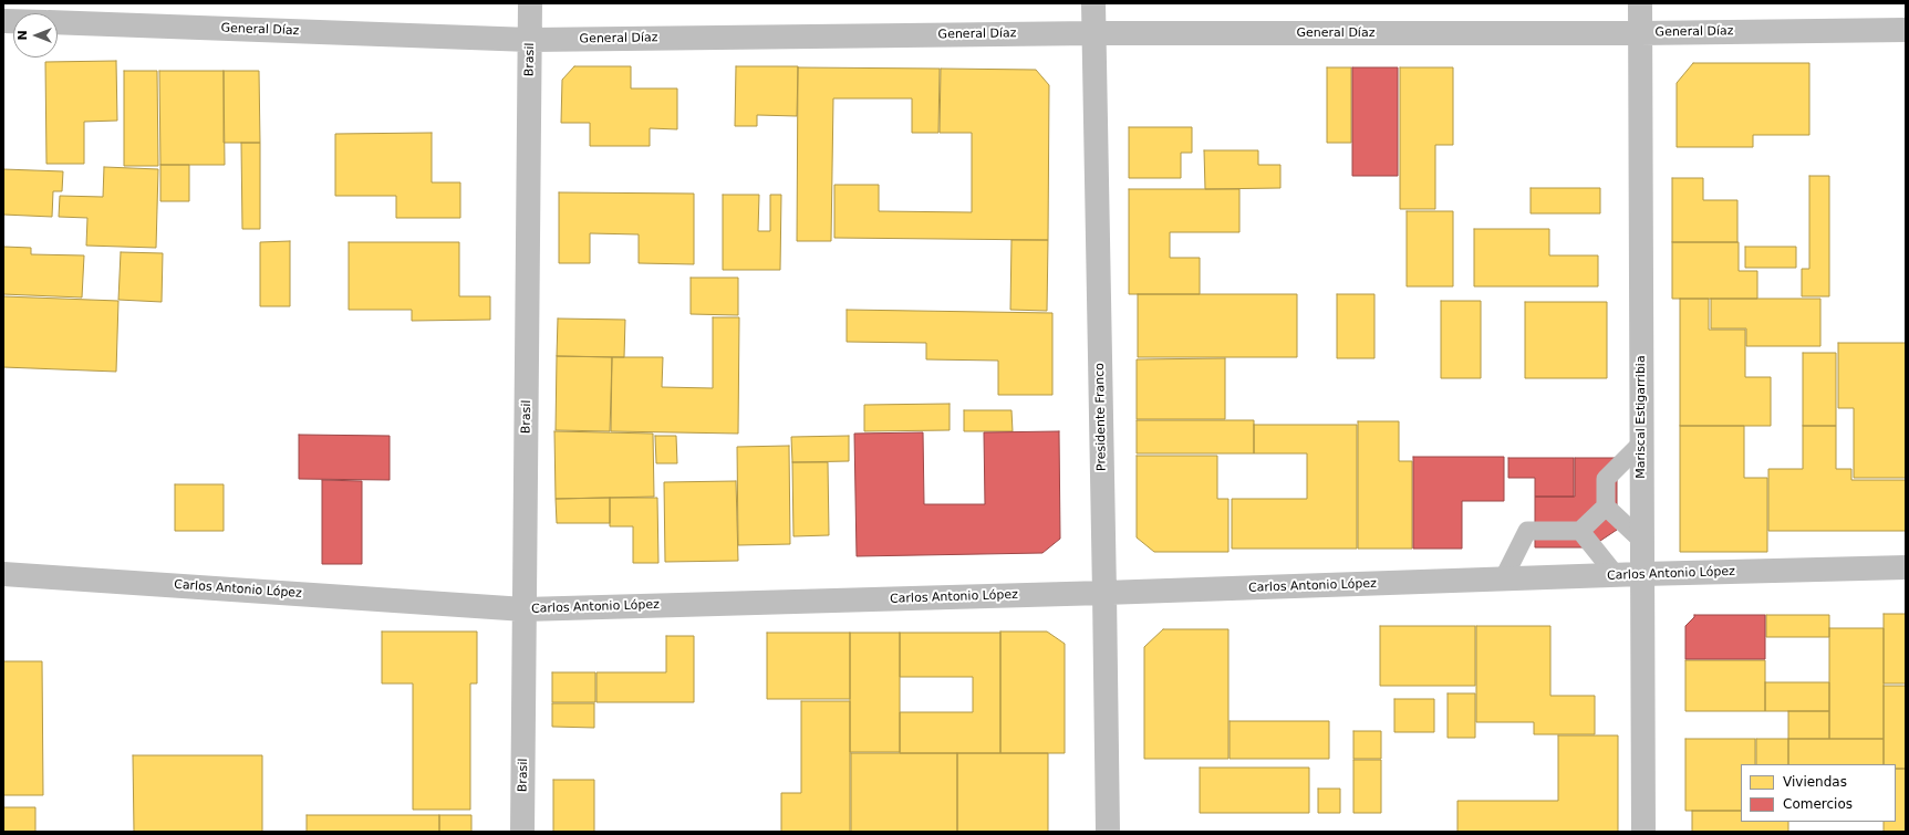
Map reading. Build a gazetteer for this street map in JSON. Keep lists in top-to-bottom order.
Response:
{
  "streets": {
    "street": [
      "General Díaz",
      "Brasil",
      "Presidente Franco",
      "Mariscal Estigarribia",
      "Carlos Antonio López"
    ]
  },
  "crossings": [
    ["General Díaz", "Brasil"],
    ["General Díaz", "Presidente Franco"],
    ["General Díaz", "Mariscal Estigarribia"],
    ["Brasil", "Carlos Antonio López"],
    ["Presidente Franco", "Carlos Antonio López"],
    ["Mariscal Estigarribia", "Carlos Antonio López"]
  ],
  "legend": ["Viviendas", "Comercios"],
  "north": "left"
}
